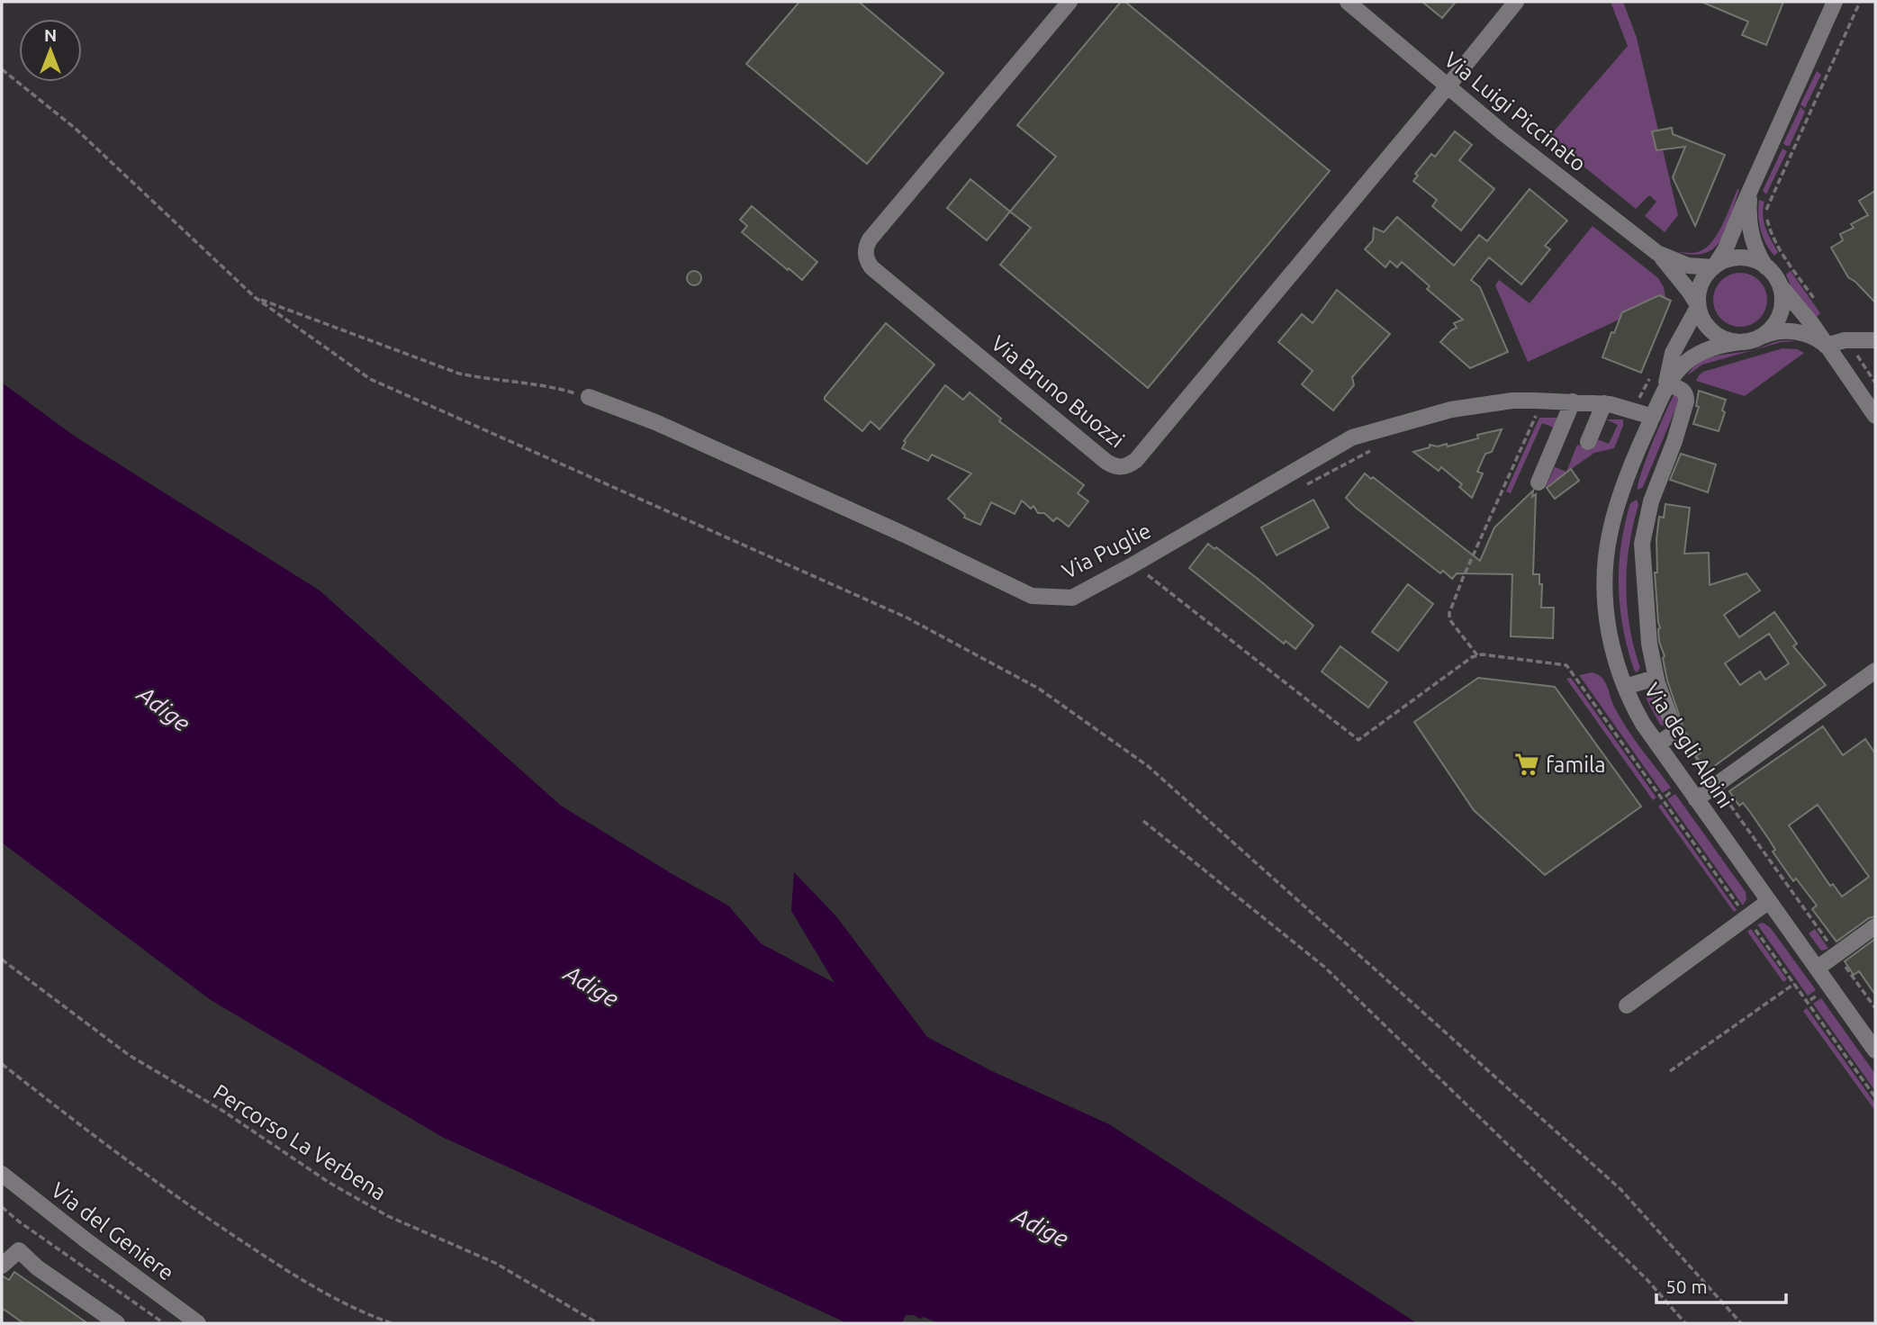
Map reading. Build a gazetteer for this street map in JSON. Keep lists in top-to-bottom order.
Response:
{
  "streets": {
    "street": [
      "Via Luigi Piccinato",
      "Via Bruno Buozzi",
      "Via Puglie",
      "Via degli Alpini",
      "Via del Geniere"
    ],
    "path": ["Percorso La Verbena"]
  },
  "crossings": [
    ["Via Luigi Piccinato", "Via Bruno Buozzi"],
    ["Via Luigi Piccinato", "Via degli Alpini"],
    ["Via Puglie", "Via degli Alpini"]
  ],
  "water": ["Adige"],
  "places": {
    "supermarket": ["famila"]
  },
  "scale_bar": "50 m",
  "north": "top"
}
